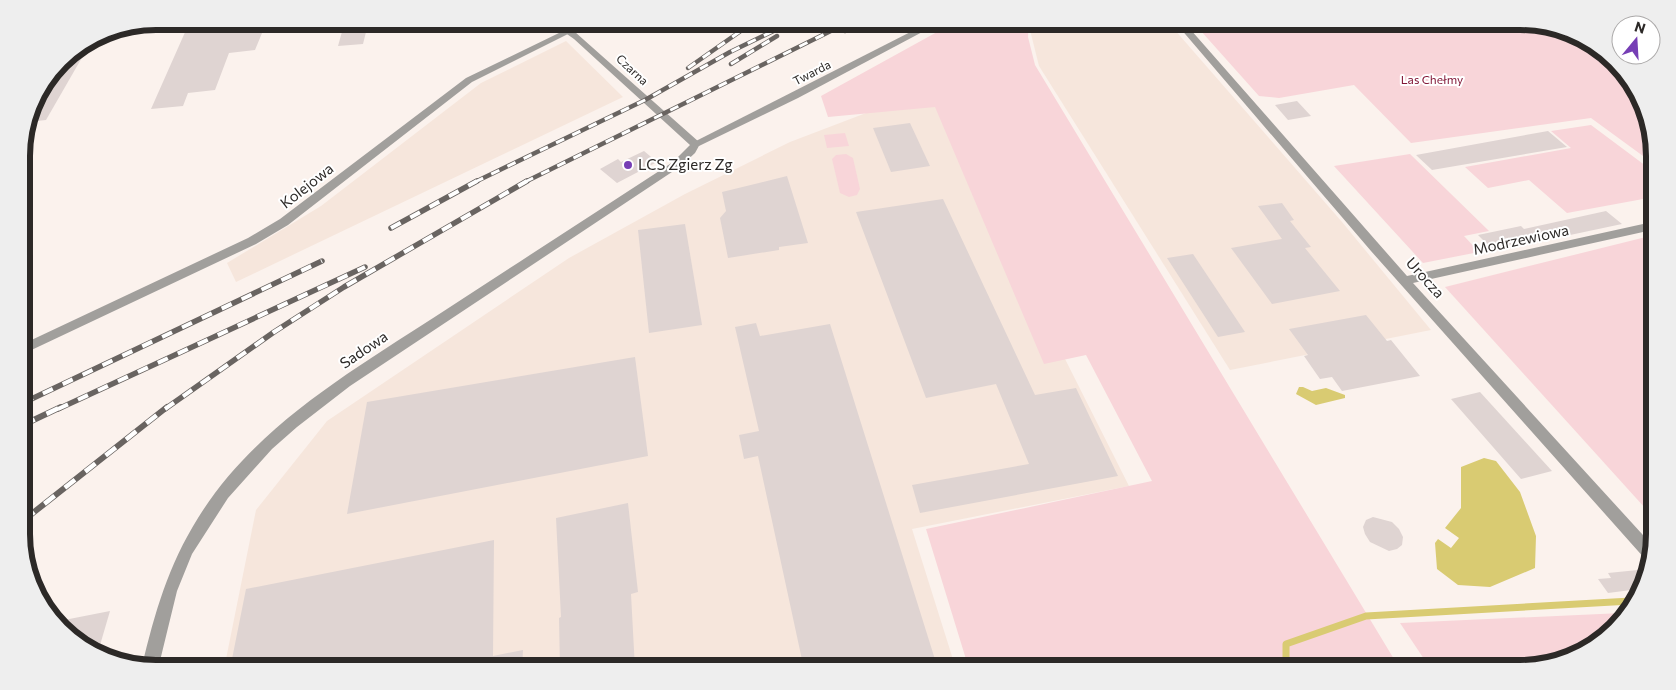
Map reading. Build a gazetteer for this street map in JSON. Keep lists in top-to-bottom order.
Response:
{
  "streets": {
    "street": [
      "Czarna",
      "Twarda",
      "Kolejowa",
      "Modrzewiowa",
      "Urocza",
      "Sadowa"
    ]
  },
  "crossings": [
    ["Czarna", "Twarda"],
    ["Czarna", "Kolejowa"],
    ["Czarna", "Sadowa"],
    ["Twarda", "Sadowa"],
    ["Modrzewiowa", "Urocza"]
  ],
  "parks": ["Las Chełmy"],
  "places": ["LCS Zgierz Zg"],
  "north": "top"
}
